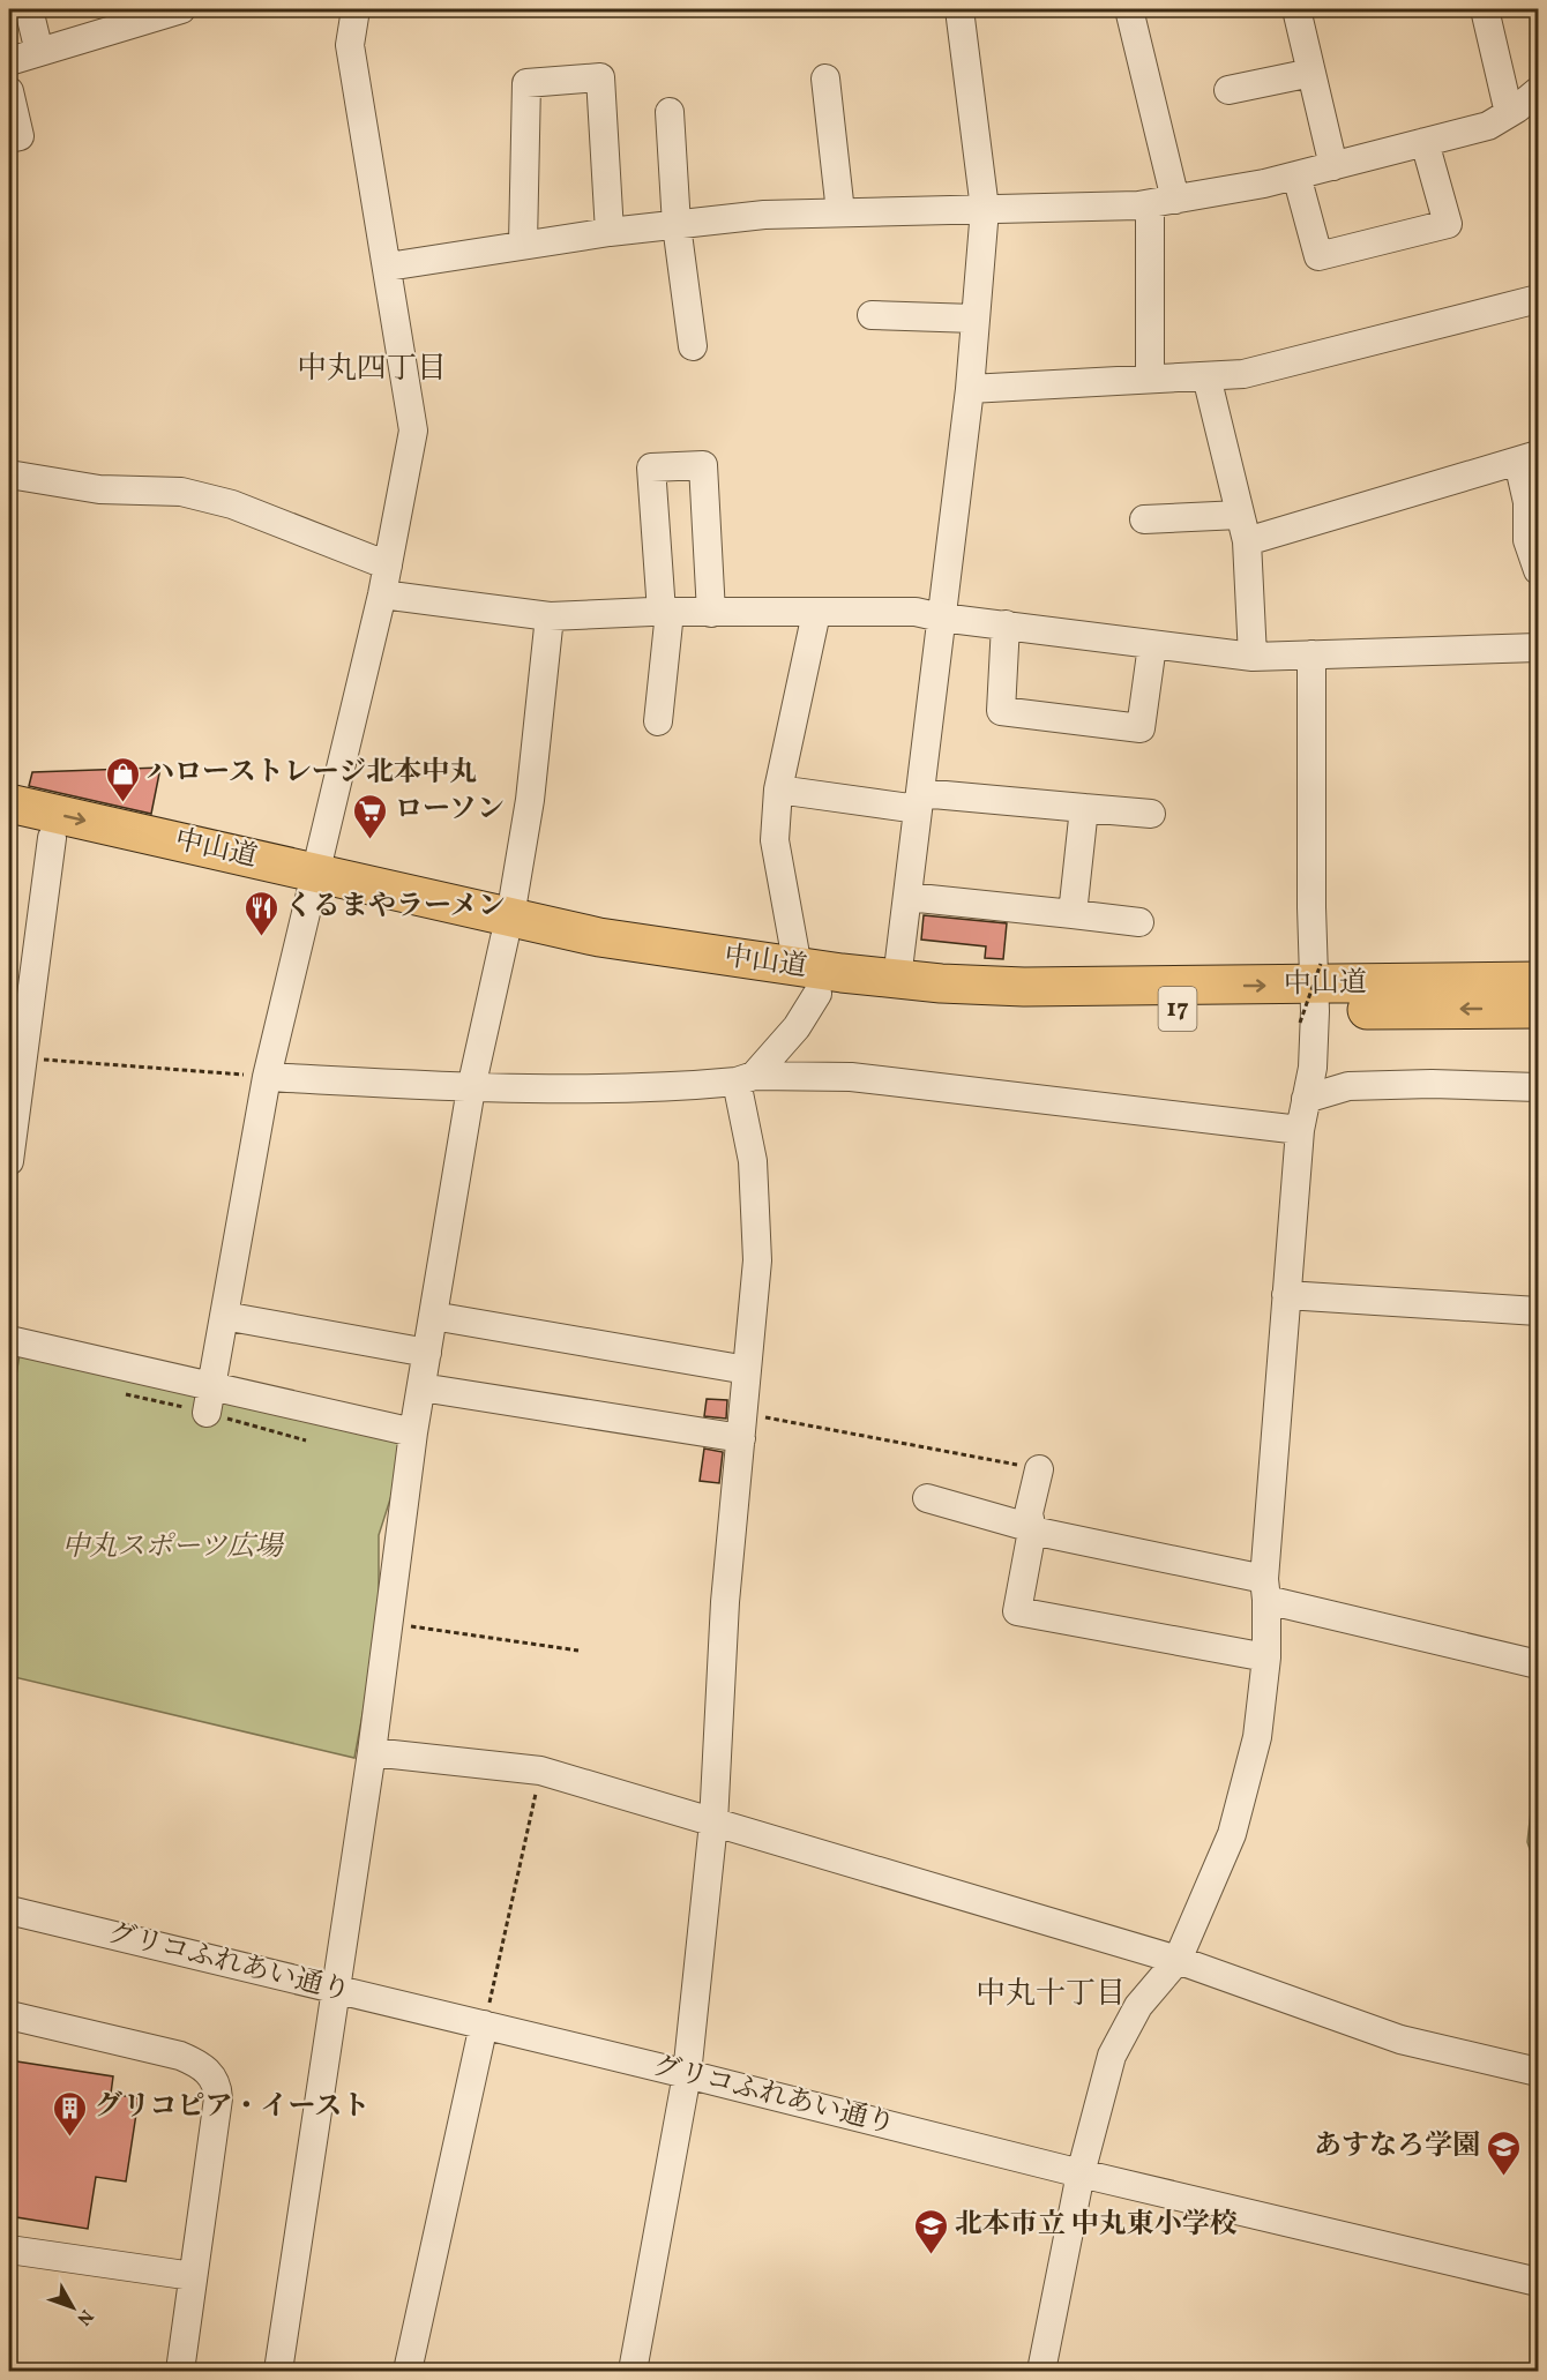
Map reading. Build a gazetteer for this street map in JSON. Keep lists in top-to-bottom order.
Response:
{
  "streets": {
    "highway": ["中山道", "17"],
    "street": ["グリコふれあい通り"]
  },
  "districts": ["中丸四丁目", "中丸十丁目"],
  "parks": ["中丸スポーツ広場"],
  "places": {
    "shop": ["ハローストレージ北本中丸"],
    "supermarket": ["ローソン"],
    "restaurant": ["くるまやラーメン"],
    "building": ["グリコピア・イースト"],
    "school or university": ["あすなろ学園", "北本市立 中丸東小学校"]
  },
  "north": "bottom right"
}
